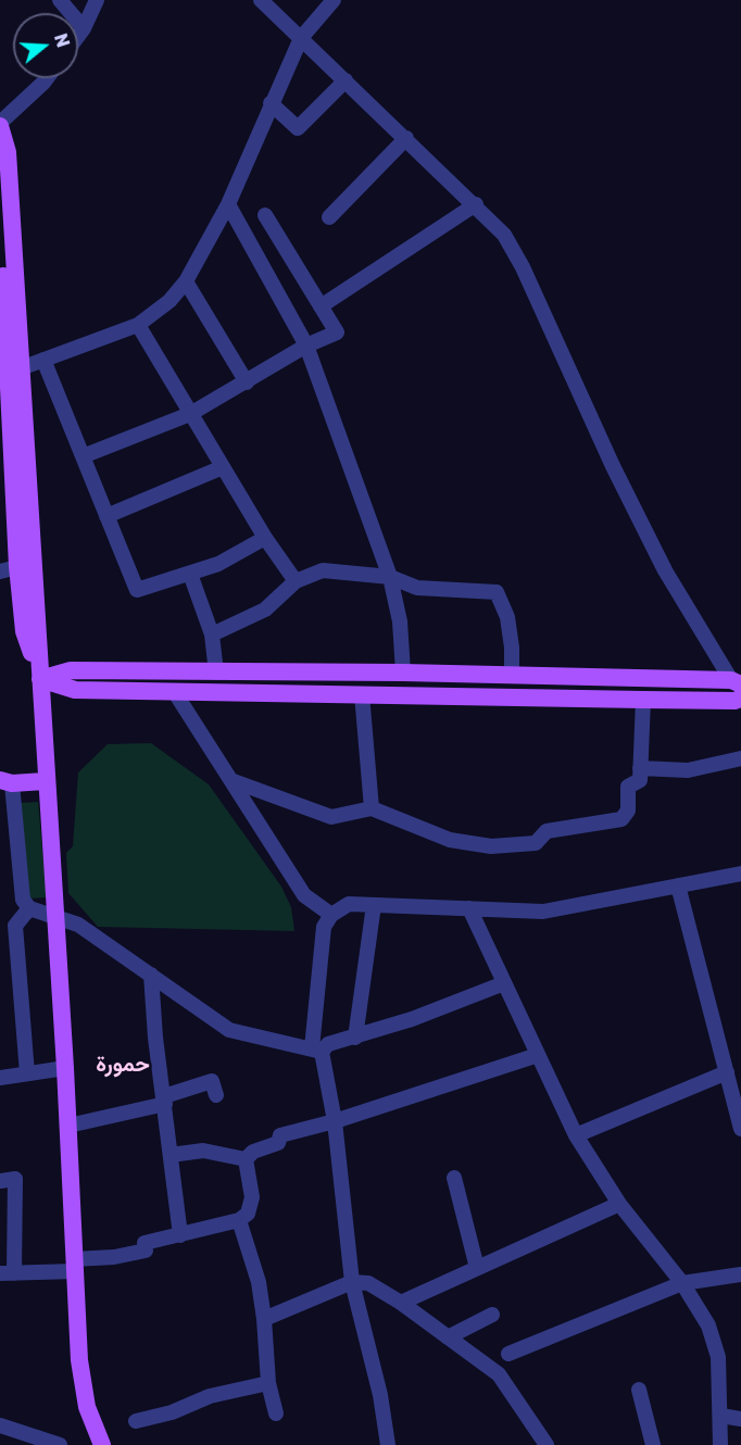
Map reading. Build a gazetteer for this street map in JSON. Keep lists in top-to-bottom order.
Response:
{
  "districts": ["حمورة"],
  "north": "right"
}
